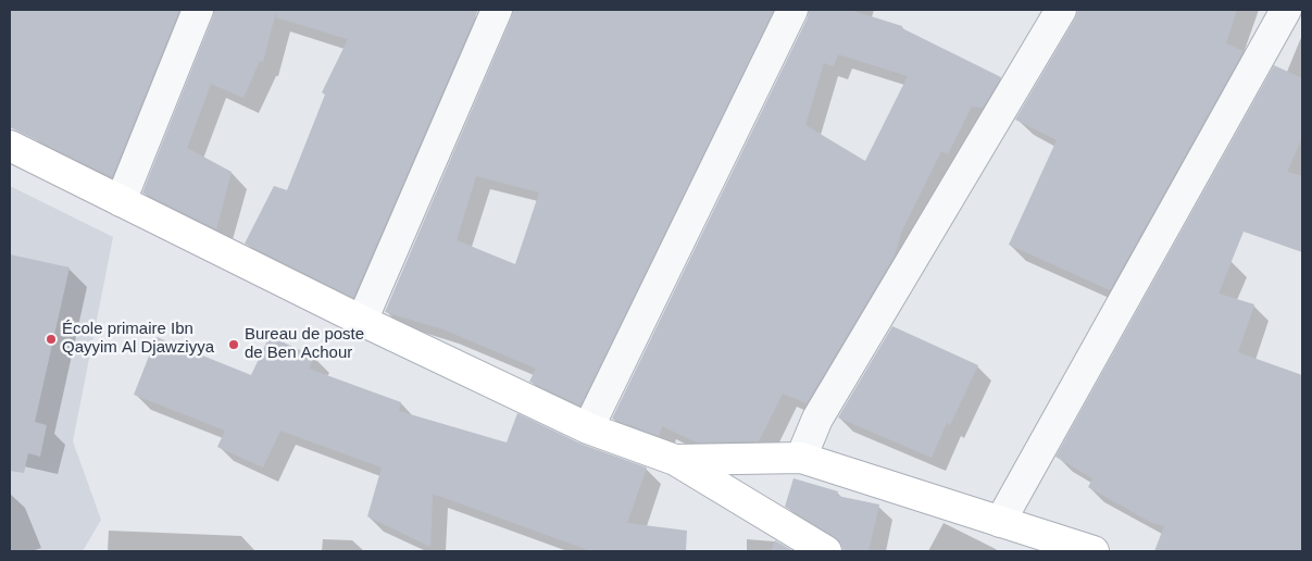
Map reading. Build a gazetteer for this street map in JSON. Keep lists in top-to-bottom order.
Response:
{
  "places": ["École primaire Ibn Qayyim Al Djawziyya", "Bureau de poste de Ben Achour"]
}
